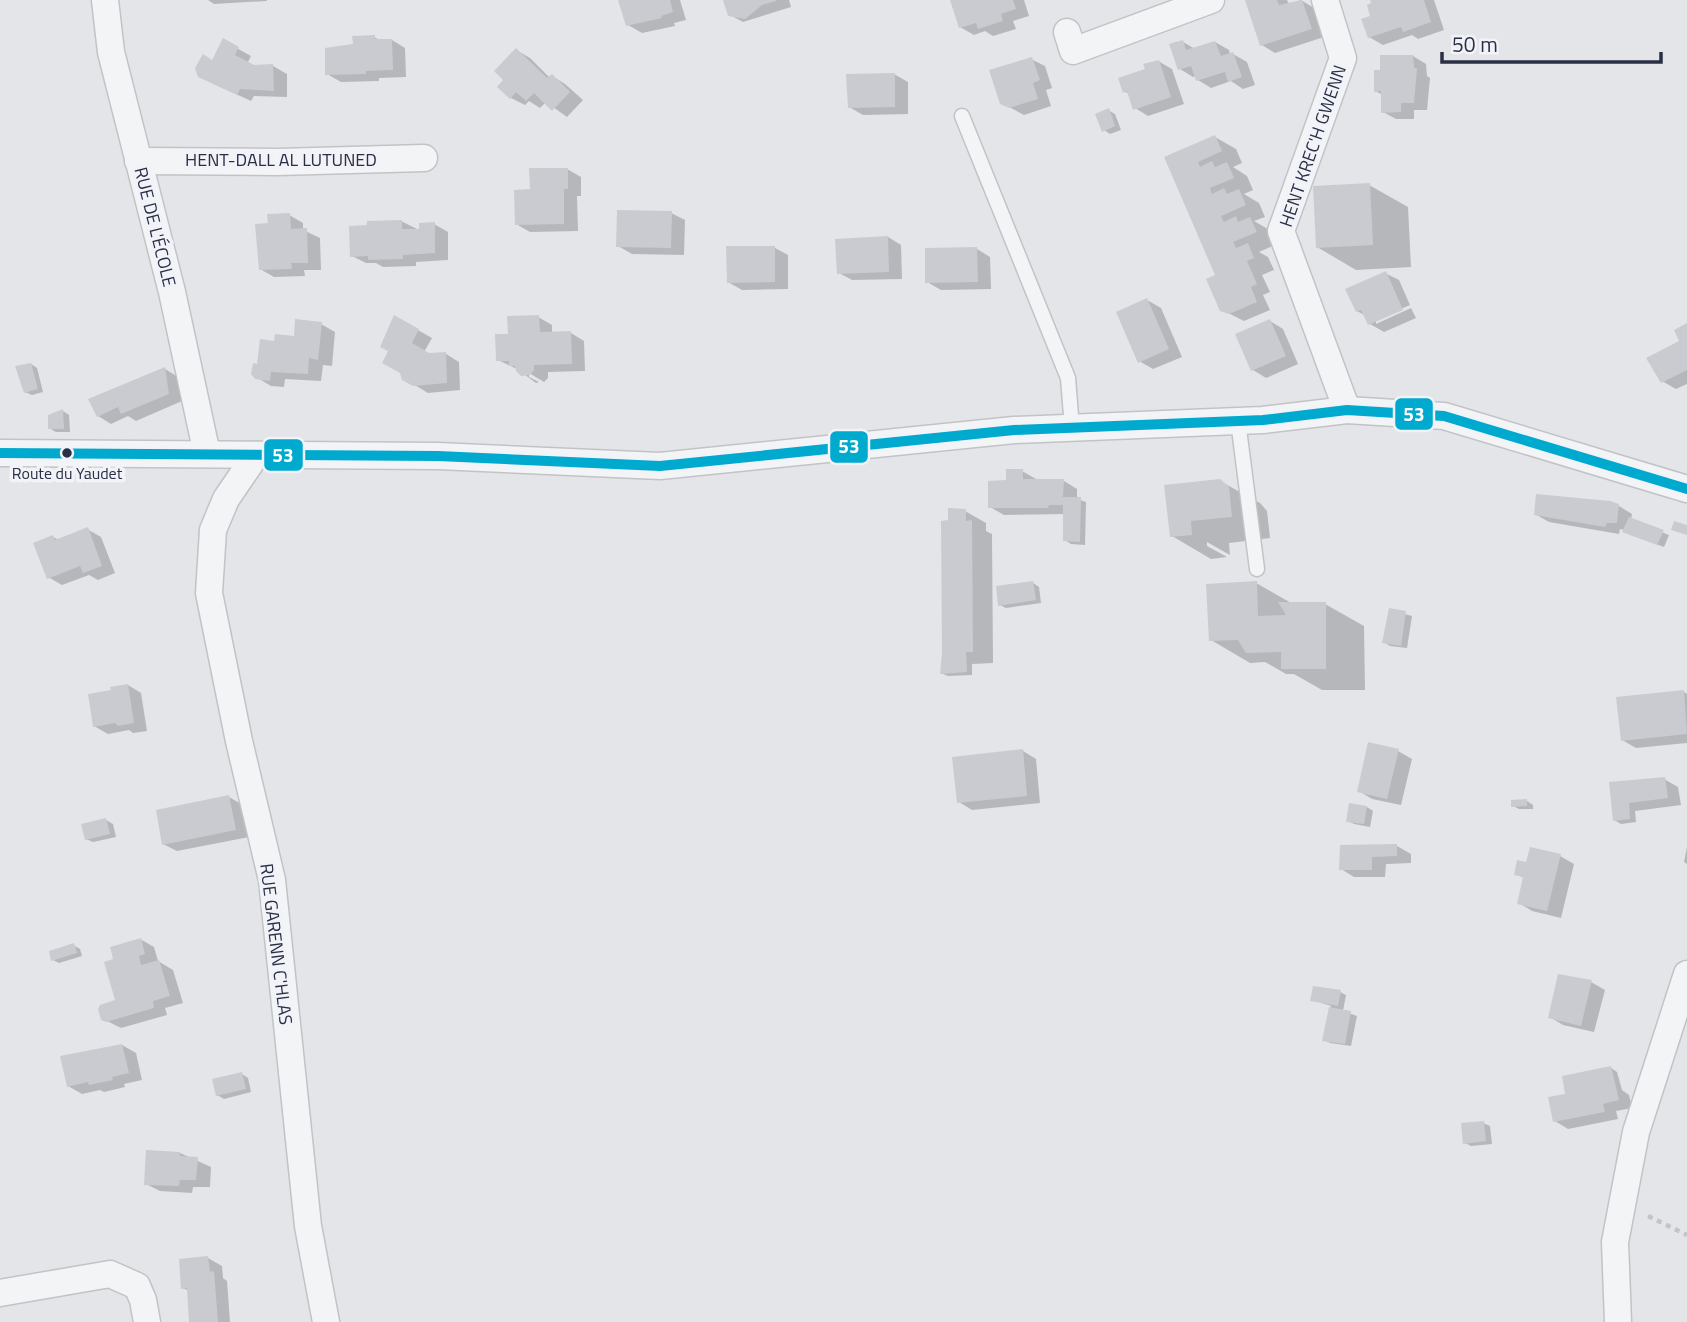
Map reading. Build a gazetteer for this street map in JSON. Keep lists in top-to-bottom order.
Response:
{
  "streets": {
    "street": [
      "HENT KREC'H GWENN",
      "HENT-DALL AL LUTUNED",
      "RUE DE L'ÉCOLE",
      "RUE GARENN C'HLAS"
    ]
  },
  "crossings": [
    ["HENT-DALL AL LUTUNED", "RUE DE L'ÉCOLE"]
  ],
  "places": ["Route du Yaudet"],
  "lines": ["transit line 53"],
  "scale_bar": "50 m"
}
